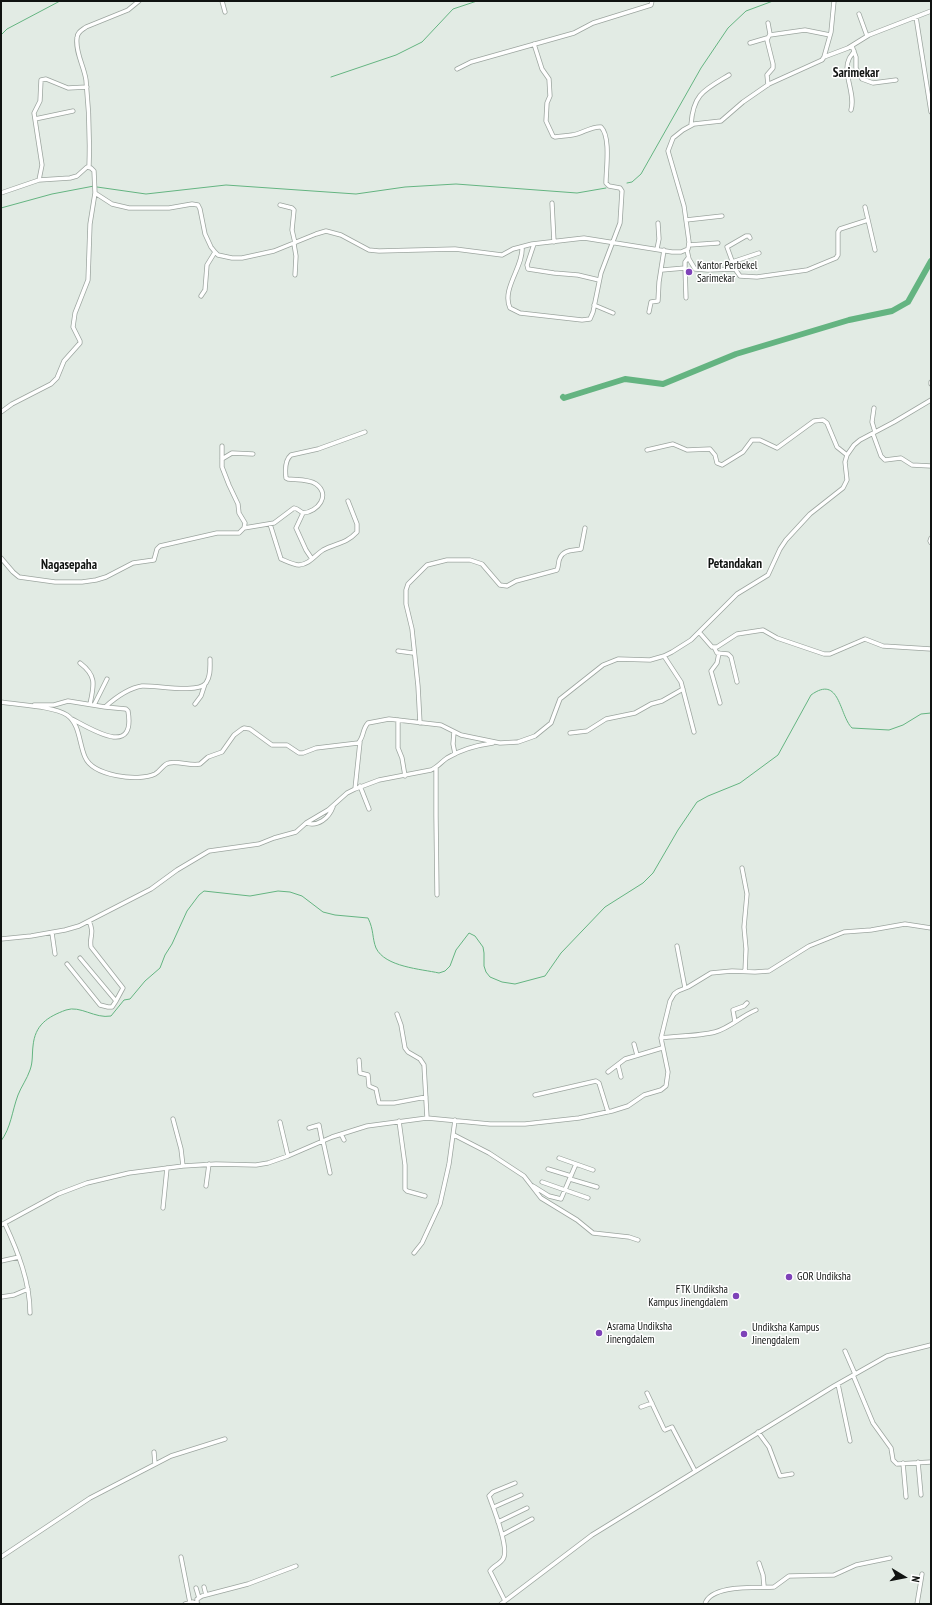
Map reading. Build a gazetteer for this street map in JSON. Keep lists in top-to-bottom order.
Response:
{
  "districts": ["Sarimekar", "Petandakan", "Nagasepaha"],
  "places": [
    "Kantor Perbekel Sarimekar",
    "GOR Undiksha",
    "FTK Undiksha Kampus Jinengdalem",
    "Asrama Undiksha Jinengdalem",
    "Undiksha Kampus Jinengdalem"
  ],
  "north": "right"
}
